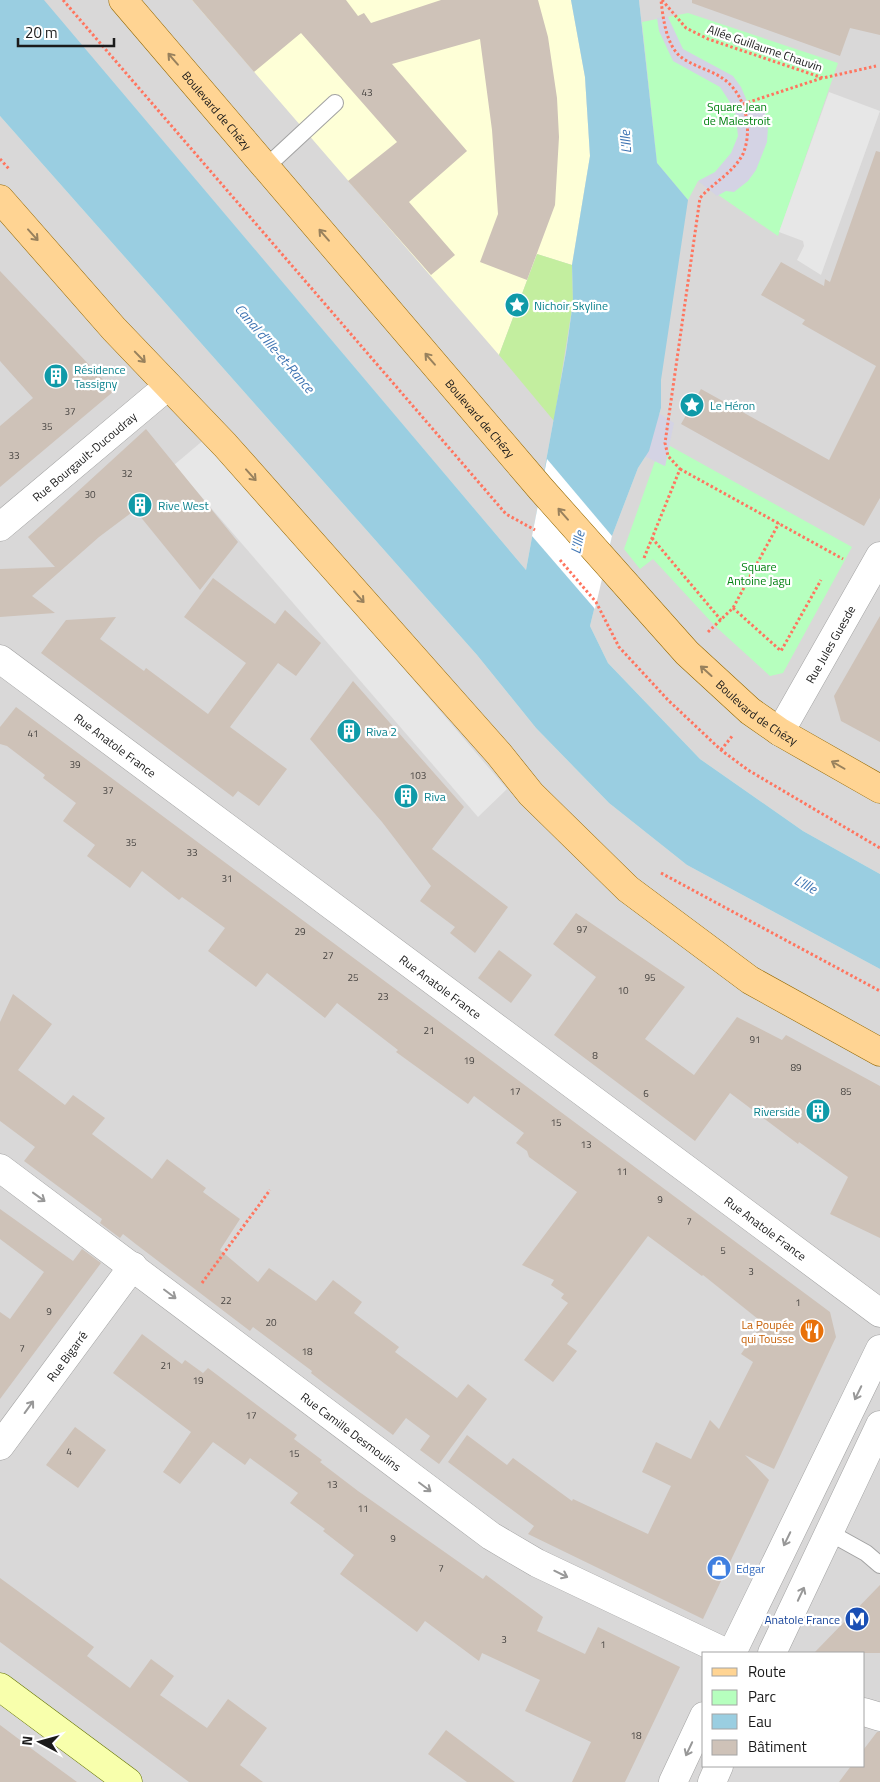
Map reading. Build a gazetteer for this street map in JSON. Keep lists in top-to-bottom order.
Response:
{
  "streets": {
    "main road": ["Boulevard de Chézy"],
    "street": [
      "Rue Bourgault-Ducoudray",
      "Rue Jules Guesde",
      "Rue Anatole France",
      "Rue Bigarré",
      "Rue Camille Desmoulins"
    ],
    "path": ["Allée Guillaume Chauvin"]
  },
  "crossings": [
    ["Boulevard de Chézy", "Rue Jules Guesde"],
    ["Rue Bigarré", "Rue Camille Desmoulins"]
  ],
  "one_way": ["Rue Bigarré", "Rue Camille Desmoulins"],
  "water": ["L'Ille", "Canal d'Ille-et-Rance"],
  "parks": ["Square Jean de Malestroit", "Square Antoine Jagu"],
  "places": {
    "place": ["Nichoir Skyline", "Le Héron"],
    "building": [
      "Résidence Tassigny",
      "Rive West",
      "Riva 2",
      "Riva",
      "Riverside"
    ],
    "restaurant": ["La Poupée qui Tousse"],
    "shop": ["Edgar"],
    "metro station": ["Anatole France"]
  },
  "house_numbers": [
    "43",
    "37",
    "35",
    "33",
    "32",
    "30",
    "41",
    "39",
    "103",
    "37",
    "35",
    "33",
    "31",
    "97",
    "29",
    "27",
    "25",
    "95",
    "10",
    "23",
    "21",
    "91",
    "8",
    "19",
    "89",
    "17",
    "85",
    "6",
    "15",
    "13",
    "11",
    "9",
    "7",
    "5",
    "3",
    "22",
    "1",
    "9",
    "20",
    "7",
    "18",
    "21",
    "19",
    "17",
    "4",
    "15",
    "13",
    "11",
    "9",
    "7",
    "3",
    "1",
    "18"
  ],
  "legend": [
    "Route",
    "Parc",
    "Eau",
    "Bâtiment"
  ],
  "scale_bar": "20 m",
  "north": "left"
}
